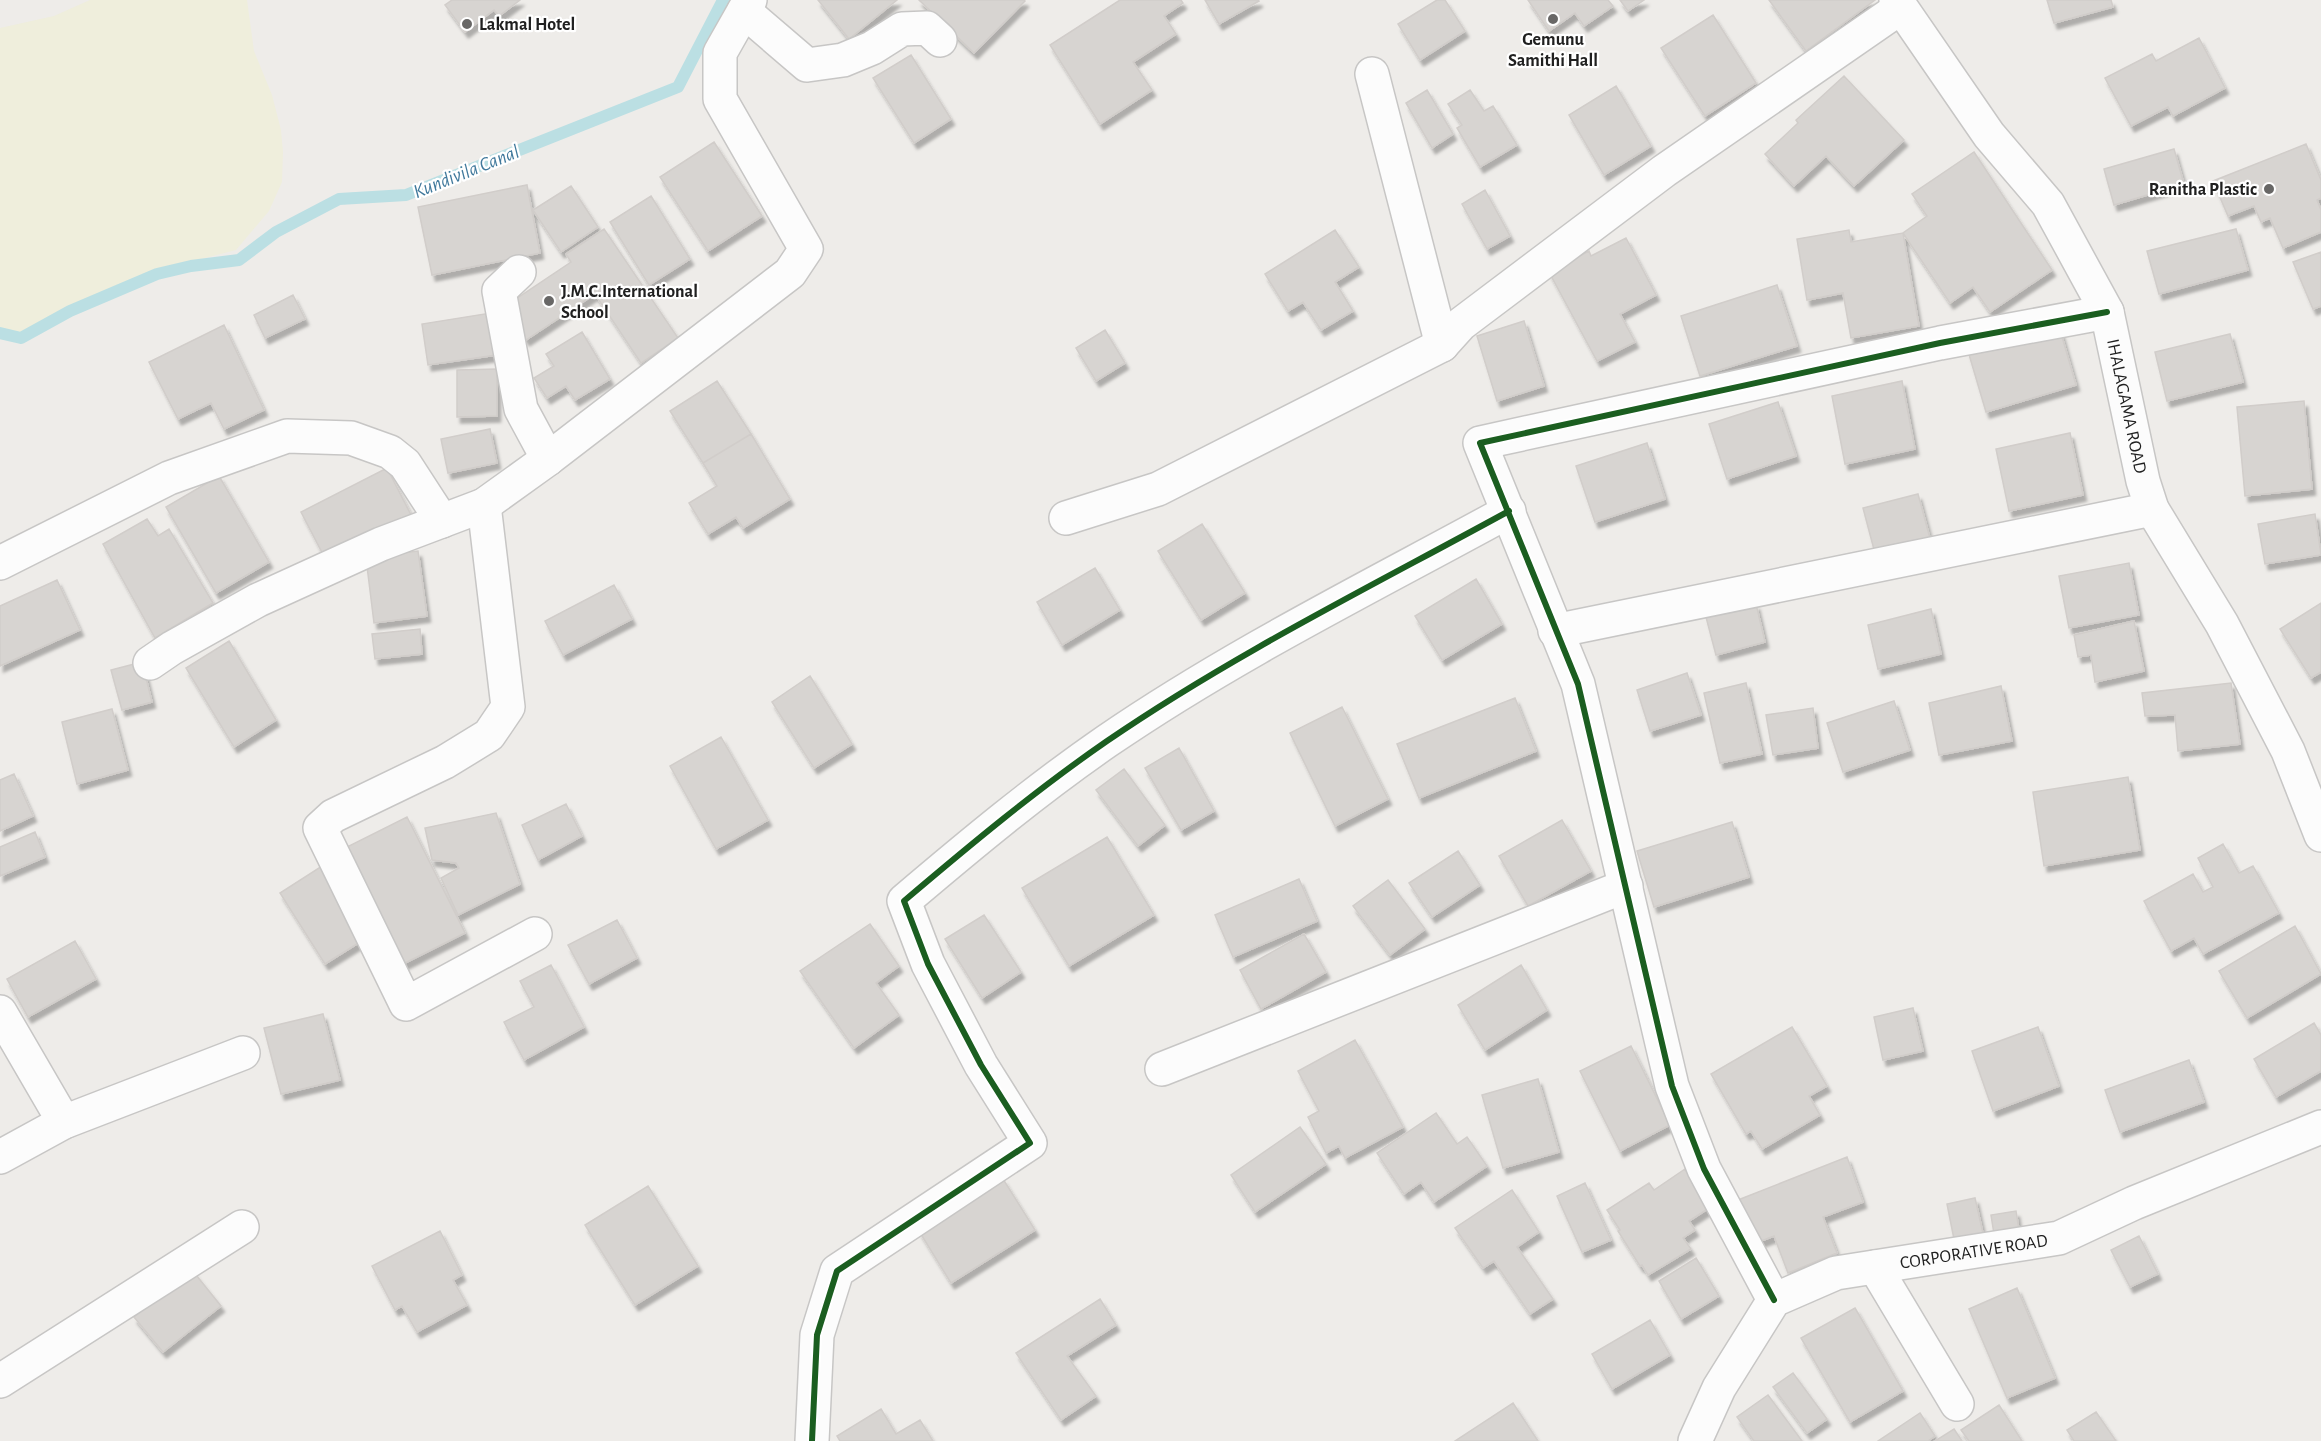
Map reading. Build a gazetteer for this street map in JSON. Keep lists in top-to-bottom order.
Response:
{
  "streets": {
    "street": ["IHALAGAMA ROAD", "CORPORATIVE ROAD"]
  },
  "water": ["Kundivila Canal"],
  "places": [
    "Gemunu Samithi Hall",
    "Lakmal Hotel",
    "Ranitha Plastic",
    "J.M.C.International School"
  ]
}
